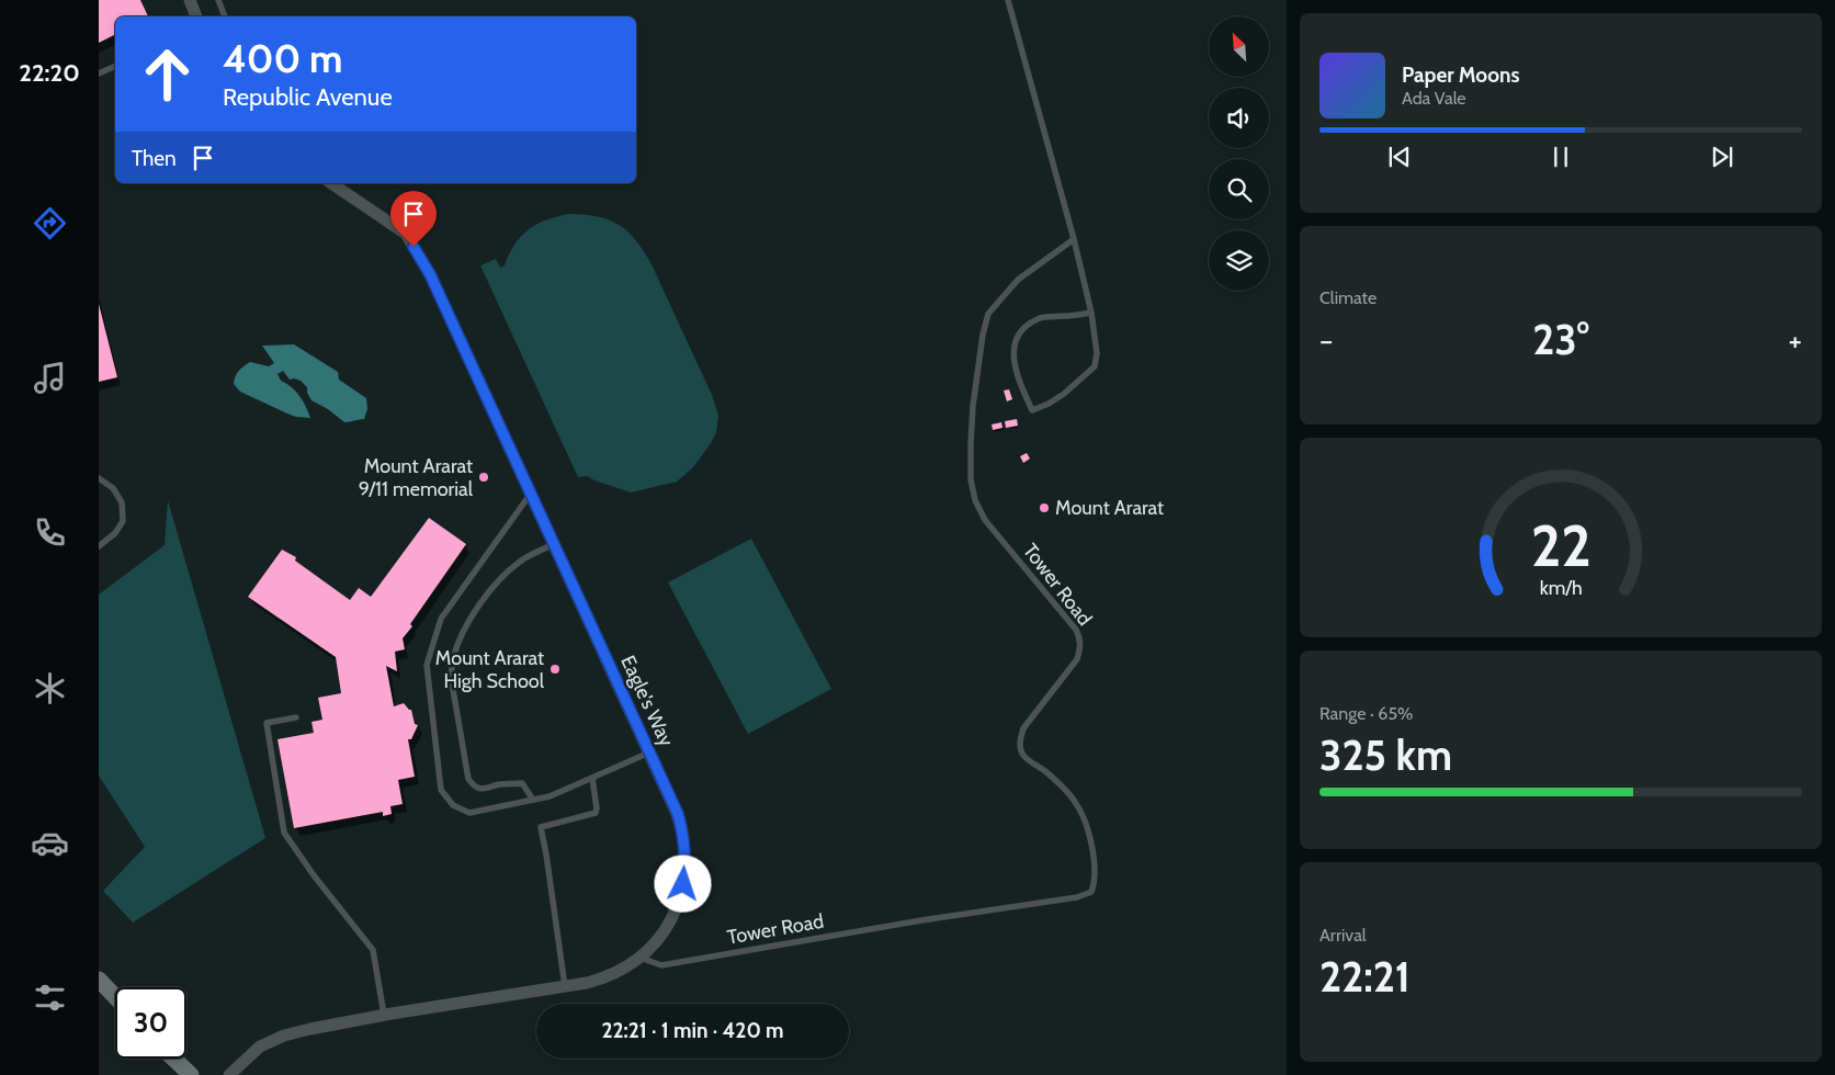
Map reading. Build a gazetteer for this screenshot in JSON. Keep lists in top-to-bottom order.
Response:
{
  "streets": {
    "street": ["Eagle's Way"],
    "lane": ["Tower Road"]
  },
  "crossings": [
    ["Tower Road", "Eagle's Way"]
  ],
  "places": ["Mount Ararat 9/11 memorial", "Mount Ararat", "Mount Ararat High School"],
  "north": "top left",
  "page": {
    "tabs": "22:20",
    "turn": ["400 m", "Republic Avenue"],
    "song": ["Paper Moons", "Ada Vale"],
    "then": "Then",
    "tile": [
      "Climate",
      ["Range · 65%", "325 km"],
      ["Arrival", "22:21"]
    ],
    "heat": ["−", "23°", "+"],
    "limit": "30",
    "trip": "22:21 · 1 min · 420 m",
    "gauge": ["22", "km/h"]
  }
}
